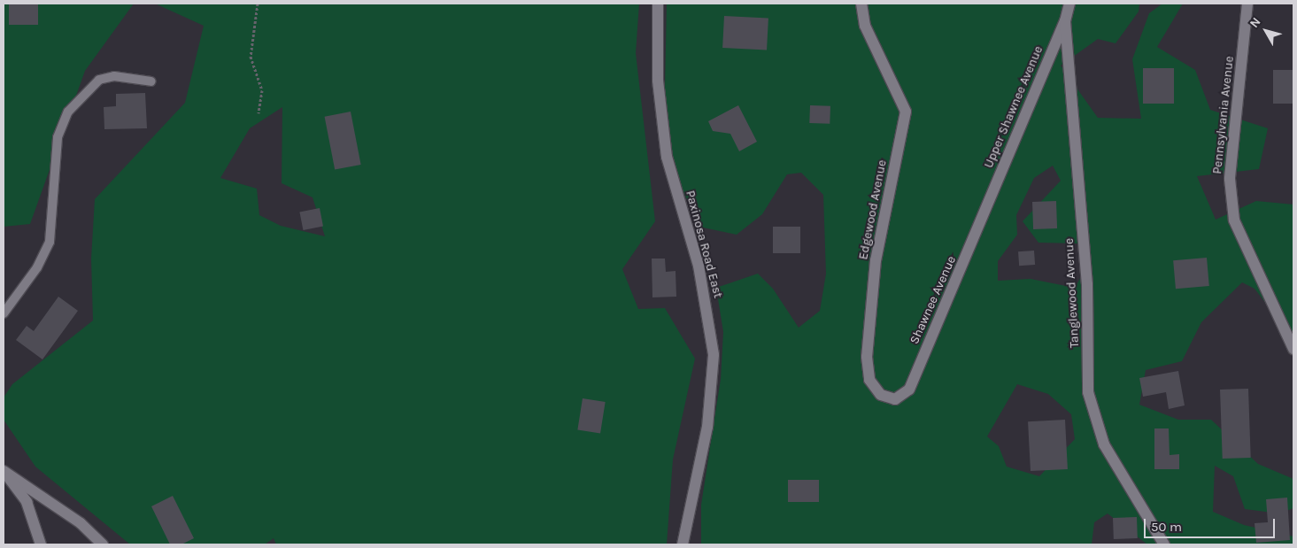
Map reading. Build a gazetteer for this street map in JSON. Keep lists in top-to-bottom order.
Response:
{
  "streets": {
    "street": [
      "Upper Shawnee Avenue",
      "Pennsylvania Avenue",
      "Edgewood Avenue",
      "Paxinosa Road East",
      "Tanglewood Avenue",
      "Shawnee Avenue"
    ]
  },
  "crossings": [
    ["Upper Shawnee Avenue", "Tanglewood Avenue"],
    ["Upper Shawnee Avenue", "Shawnee Avenue"],
    ["Edgewood Avenue", "Shawnee Avenue"]
  ],
  "scale_bar": "50 m",
  "north": "top left"
}
